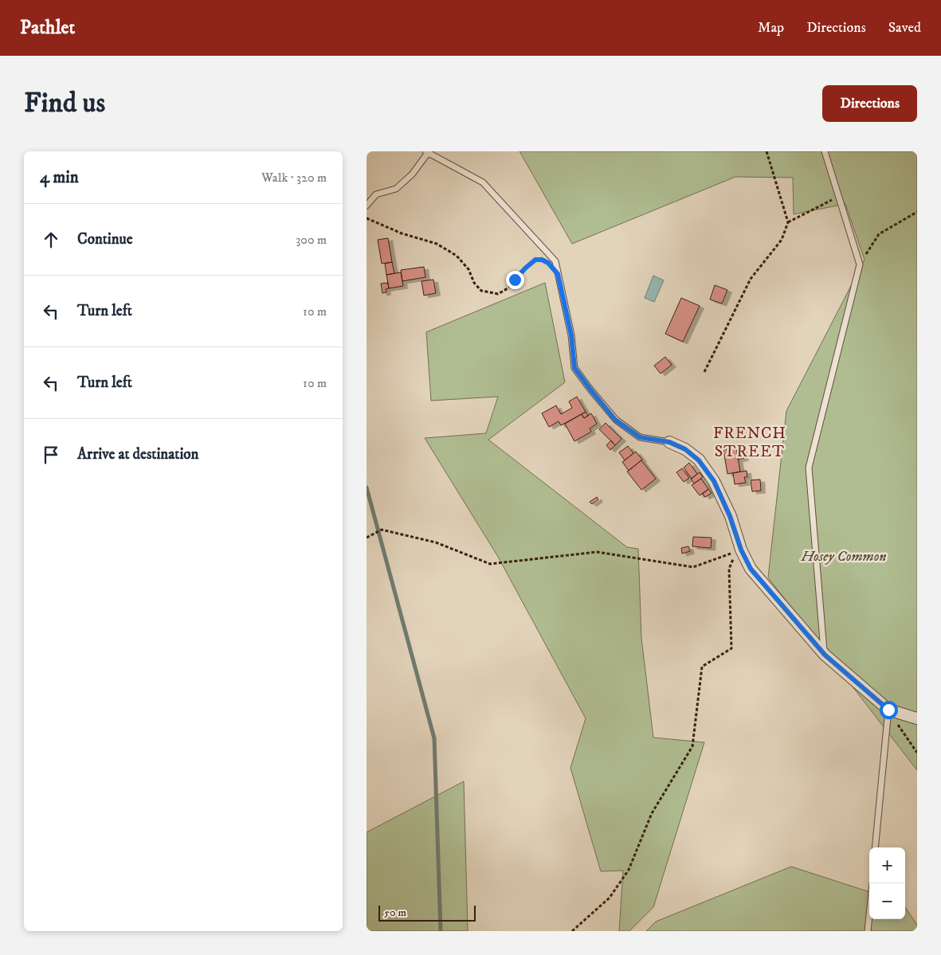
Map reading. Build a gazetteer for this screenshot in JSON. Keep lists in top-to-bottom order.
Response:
{
  "districts": ["FRENCH STREET"],
  "parks": ["Hosey Common"],
  "scale_bar": "50 m",
  "page": {
    "header": "Pathlet",
    "nav": ["Map", "Directions", "Saved"],
    "buttons": "Directions",
    "title": "Find us",
    "heading": ["4 min", "Walk · 320 m"],
    "list": [
      ["Continue", "300 m"],
      ["Turn left", "10 m"],
      ["Turn left", "10 m"],
      "Arrive at destination"
    ],
    "map_buttons": ["+", "−"],
    "scale": "50 m"
  }
}
